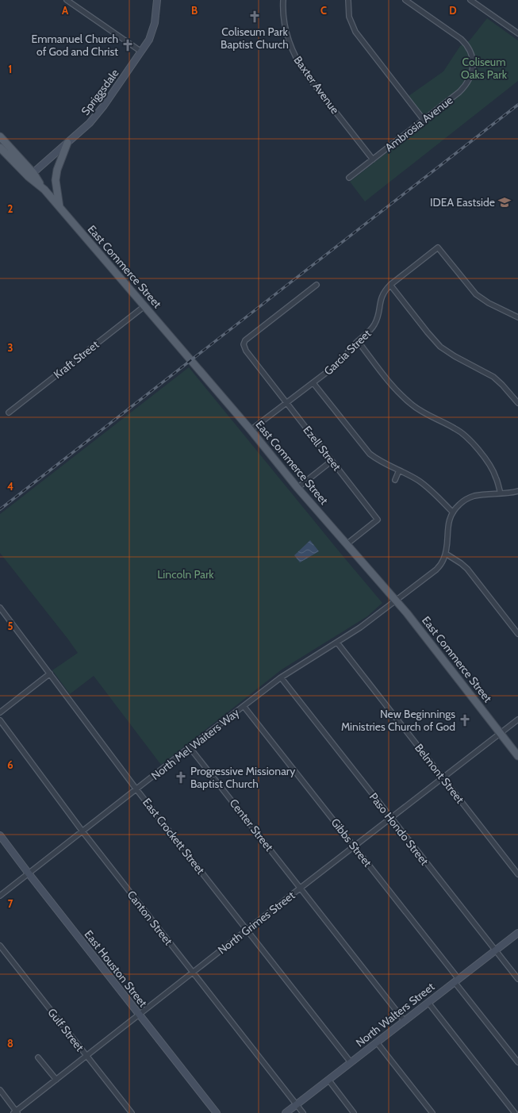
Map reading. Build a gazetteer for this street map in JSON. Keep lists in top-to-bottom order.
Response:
{
  "streets": {
    "main road": [
      "Spriggsdale",
      "East Commerce Street",
      "East Houston Street",
      "North Walters Street"
    ],
    "street": [
      "Baxter Avenue",
      "Ambrosia Avenue",
      "Garcia Street",
      "Kraft Street",
      "Ezell Street",
      "North Mel Waiters Way",
      "Belmont Street",
      "Center Street",
      "Paso Hondo Street",
      "East Crockett Street",
      "Gibbs Street",
      "Canton Street",
      "North Grimes Street",
      "Gulf Street"
    ]
  },
  "crossings": [
    ["Baxter Avenue", "Ambrosia Avenue"],
    ["Spriggsdale", "East Commerce Street"],
    ["East Commerce Street", "Garcia Street"],
    ["East Commerce Street", "Kraft Street"],
    ["East Commerce Street", "Ezell Street"],
    ["East Commerce Street", "North Mel Waiters Way"],
    ["East Commerce Street", "North Grimes Street"],
    ["Garcia Street", "Ezell Street"],
    ["North Mel Waiters Way", "Belmont Street"],
    ["North Mel Waiters Way", "Center Street"],
    ["North Mel Waiters Way", "Paso Hondo Street"],
    ["North Mel Waiters Way", "East Crockett Street"],
    ["North Mel Waiters Way", "Gibbs Street"],
    ["North Mel Waiters Way", "Canton Street"],
    ["North Mel Waiters Way", "East Houston Street"],
    ["Belmont Street", "North Grimes Street"],
    ["Center Street", "North Grimes Street"],
    ["Center Street", "North Walters Street"],
    ["Paso Hondo Street", "North Grimes Street"],
    ["Paso Hondo Street", "North Walters Street"],
    ["East Crockett Street", "North Grimes Street"],
    ["East Crockett Street", "North Walters Street"],
    ["Gibbs Street", "North Grimes Street"],
    ["Gibbs Street", "North Walters Street"],
    ["Canton Street", "North Grimes Street"],
    ["Canton Street", "North Walters Street"],
    ["North Grimes Street", "East Houston Street"],
    ["North Grimes Street", "Gulf Street"]
  ],
  "parks": ["Coliseum Oaks Park", "Lincoln Park"],
  "places": {
    "church": [
      "Coliseum Park Baptist Church",
      "Emmanuel Church of God and Christ",
      "New Beginnings Ministries Church of God",
      "Progressive Missionary Baptist Church"
    ],
    "school or university": ["IDEA Eastside"]
  },
  "grid": {
    "columns": [
      "A",
      "B",
      "C",
      "D"
    ],
    "rows": [
      "1",
      "2",
      "3",
      "4",
      "5",
      "6",
      "7",
      "8"
    ]
  }
}
